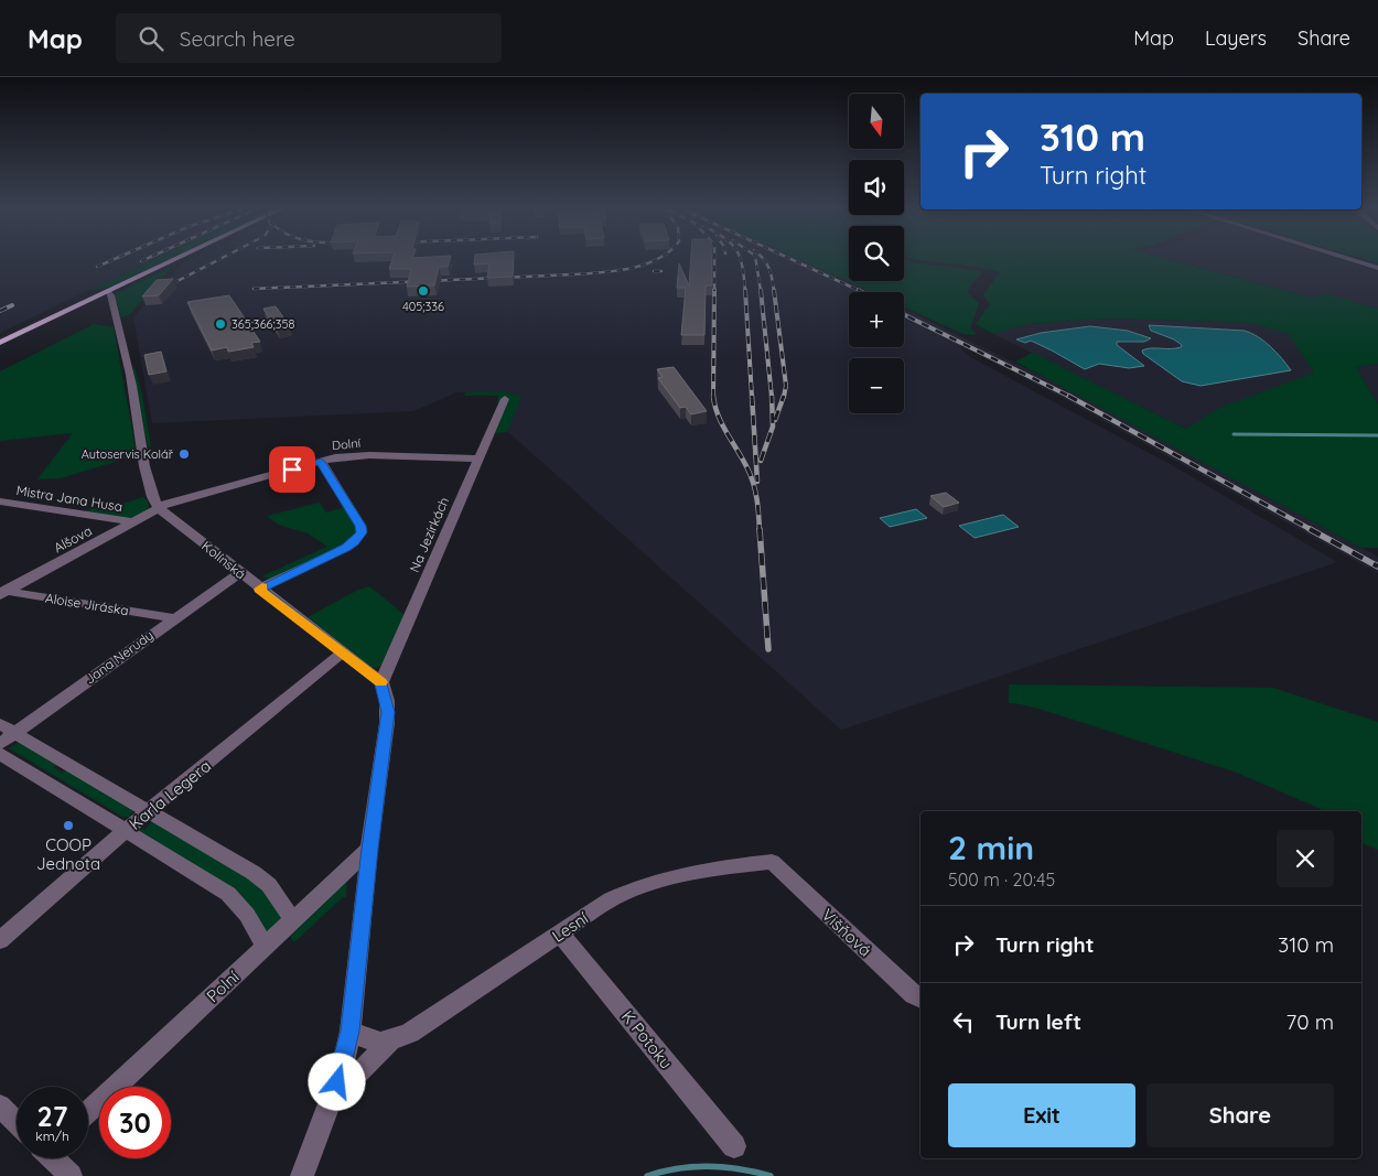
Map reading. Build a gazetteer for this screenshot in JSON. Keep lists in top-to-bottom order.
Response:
{
  "streets": {
    "street": [
      "Dolní",
      "Mistra Jana Husa",
      "Na Jezírkách",
      "Alšova",
      "Kolínská",
      "Aloise Jiráska",
      "Jana Nerudy",
      "Karla Legera",
      "Lesní",
      "Višňová",
      "Polní",
      "K Potoku"
    ]
  },
  "crossings": [
    ["Dolní", "Na Jezírkách"],
    ["Dolní", "Alšova"],
    ["Dolní", "Kolínská"],
    ["Mistra Jana Husa", "Alšova"],
    ["Na Jezírkách", "Kolínská"],
    ["Alšova", "Kolínská"],
    ["Alšova", "Aloise Jiráska"],
    ["Kolínská", "Jana Nerudy"],
    ["Kolínská", "Karla Legera"],
    ["Aloise Jiráska", "Jana Nerudy"],
    ["Lesní", "Višňová"],
    ["Lesní", "K Potoku"]
  ],
  "places": [
    "405;336",
    "365;366;358",
    "Autoservis Kolář",
    "COOP Jednota"
  ],
  "north": "bottom",
  "page": {
    "header": "Map",
    "search": "Search here",
    "nav": ["Map", "Layers", "Share"],
    "map_buttons": ["+", "−"],
    "turn": ["310 m", "Turn right"],
    "heading": ["2 min", "500 m · 20:45"],
    "list": [
      {
        "name": "Turn right",
        "value": "310 m"
      },
      {
        "name": "Turn left",
        "value": "70 m"
      }
    ],
    "buttons": ["Exit", "Share"],
    "speed": "27 km/h",
    "limit": "30"
  }
}
